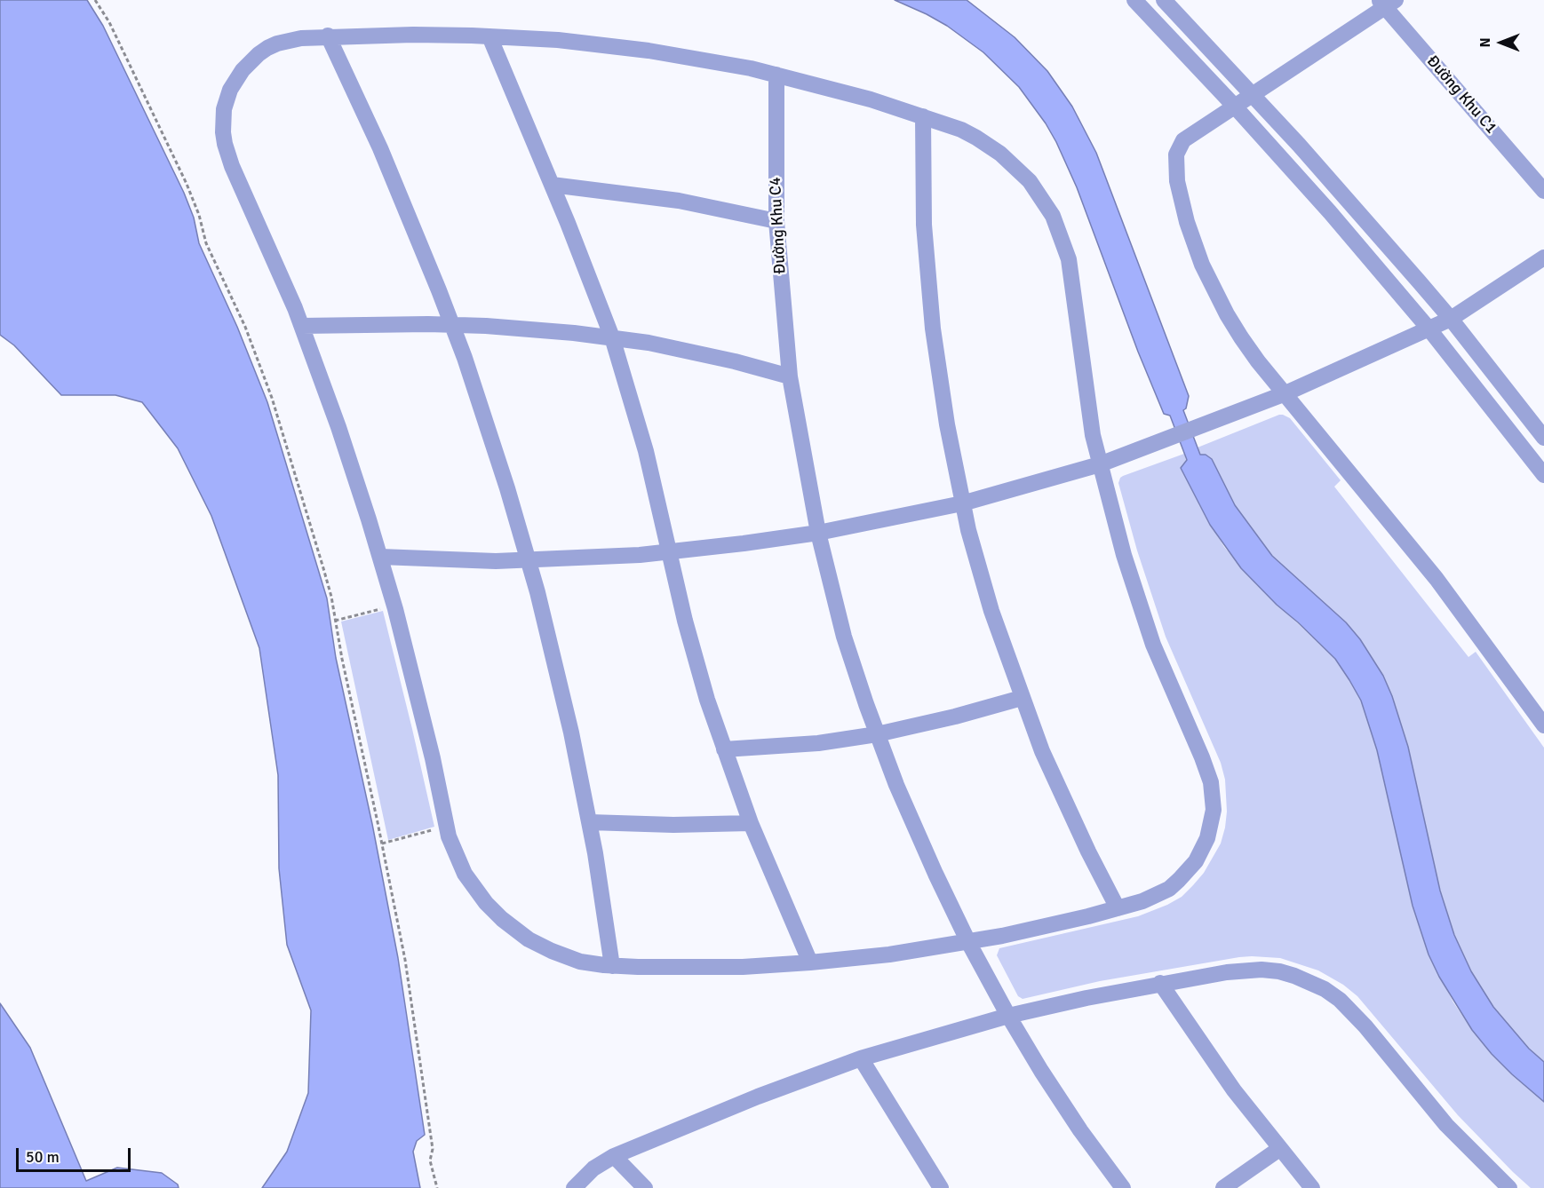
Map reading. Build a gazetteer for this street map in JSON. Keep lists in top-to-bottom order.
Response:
{
  "streets": {
    "street": ["Đường Khu C1", "Đường Khu C4"]
  },
  "scale_bar": "50 m",
  "north": "left"
}
